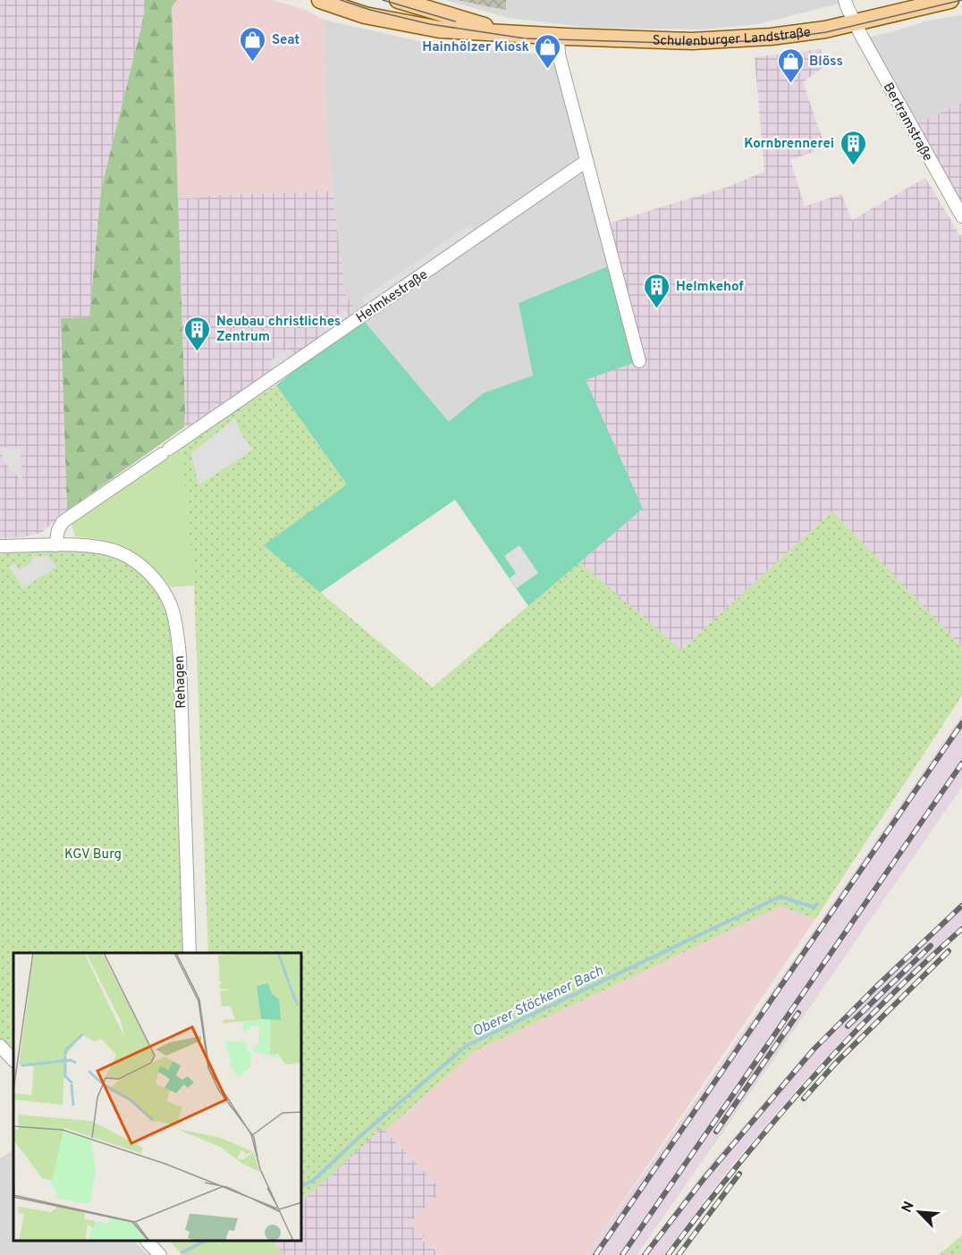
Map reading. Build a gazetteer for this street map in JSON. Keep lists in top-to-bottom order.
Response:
{
  "streets": {
    "main road": ["Schulenburger Landstraße"],
    "street": ["Bertramstraße", "Helmkestraße", "Rehagen"]
  },
  "crossings": [
    ["Schulenburger Landstraße", "Bertramstraße"],
    ["Helmkestraße", "Rehagen"]
  ],
  "water": ["Oberer Stöckener Bach"],
  "parks": ["KGV Burg"],
  "places": {
    "shop": ["Seat", "Hainhölzer Kiosk", "Blöss"],
    "building": ["Kornbrennerei", "Helmkehof", "Neubau christliches Zentrum"]
  },
  "north": "top left"
}
